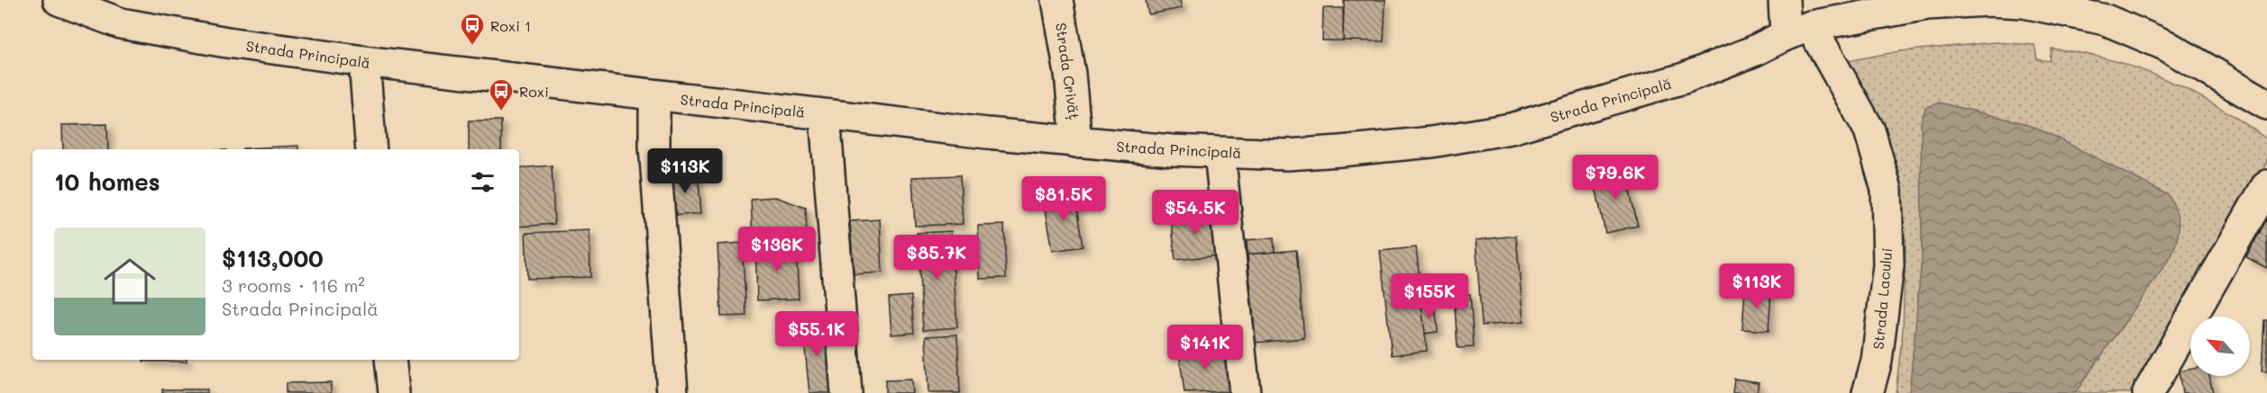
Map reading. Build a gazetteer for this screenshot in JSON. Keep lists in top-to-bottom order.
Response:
{
  "streets": {
    "main road": ["Strada Principală", "Strada Crivăț", "Strada Lacului"]
  },
  "crossings": [
    ["Strada Principală", "Strada Crivăț"],
    ["Strada Principală", "Strada Lacului"]
  ],
  "places": {
    "bus stop": ["Roxi 1", "Roxi"]
  },
  "north": "top left",
  "page": {
    "price": [
      "$113K",
      "$79.6K",
      "$81.5K",
      "$54.5K",
      "$136K",
      "$85.7K",
      "$113K",
      "$155K",
      "$55.1K",
      "$141K"
    ],
    "heading": "10 homes",
    "list": [
      {
        "name": "$113,000",
        "note": "3 rooms · 116 m² · Strada Principală"
      }
    ]
  }
}
